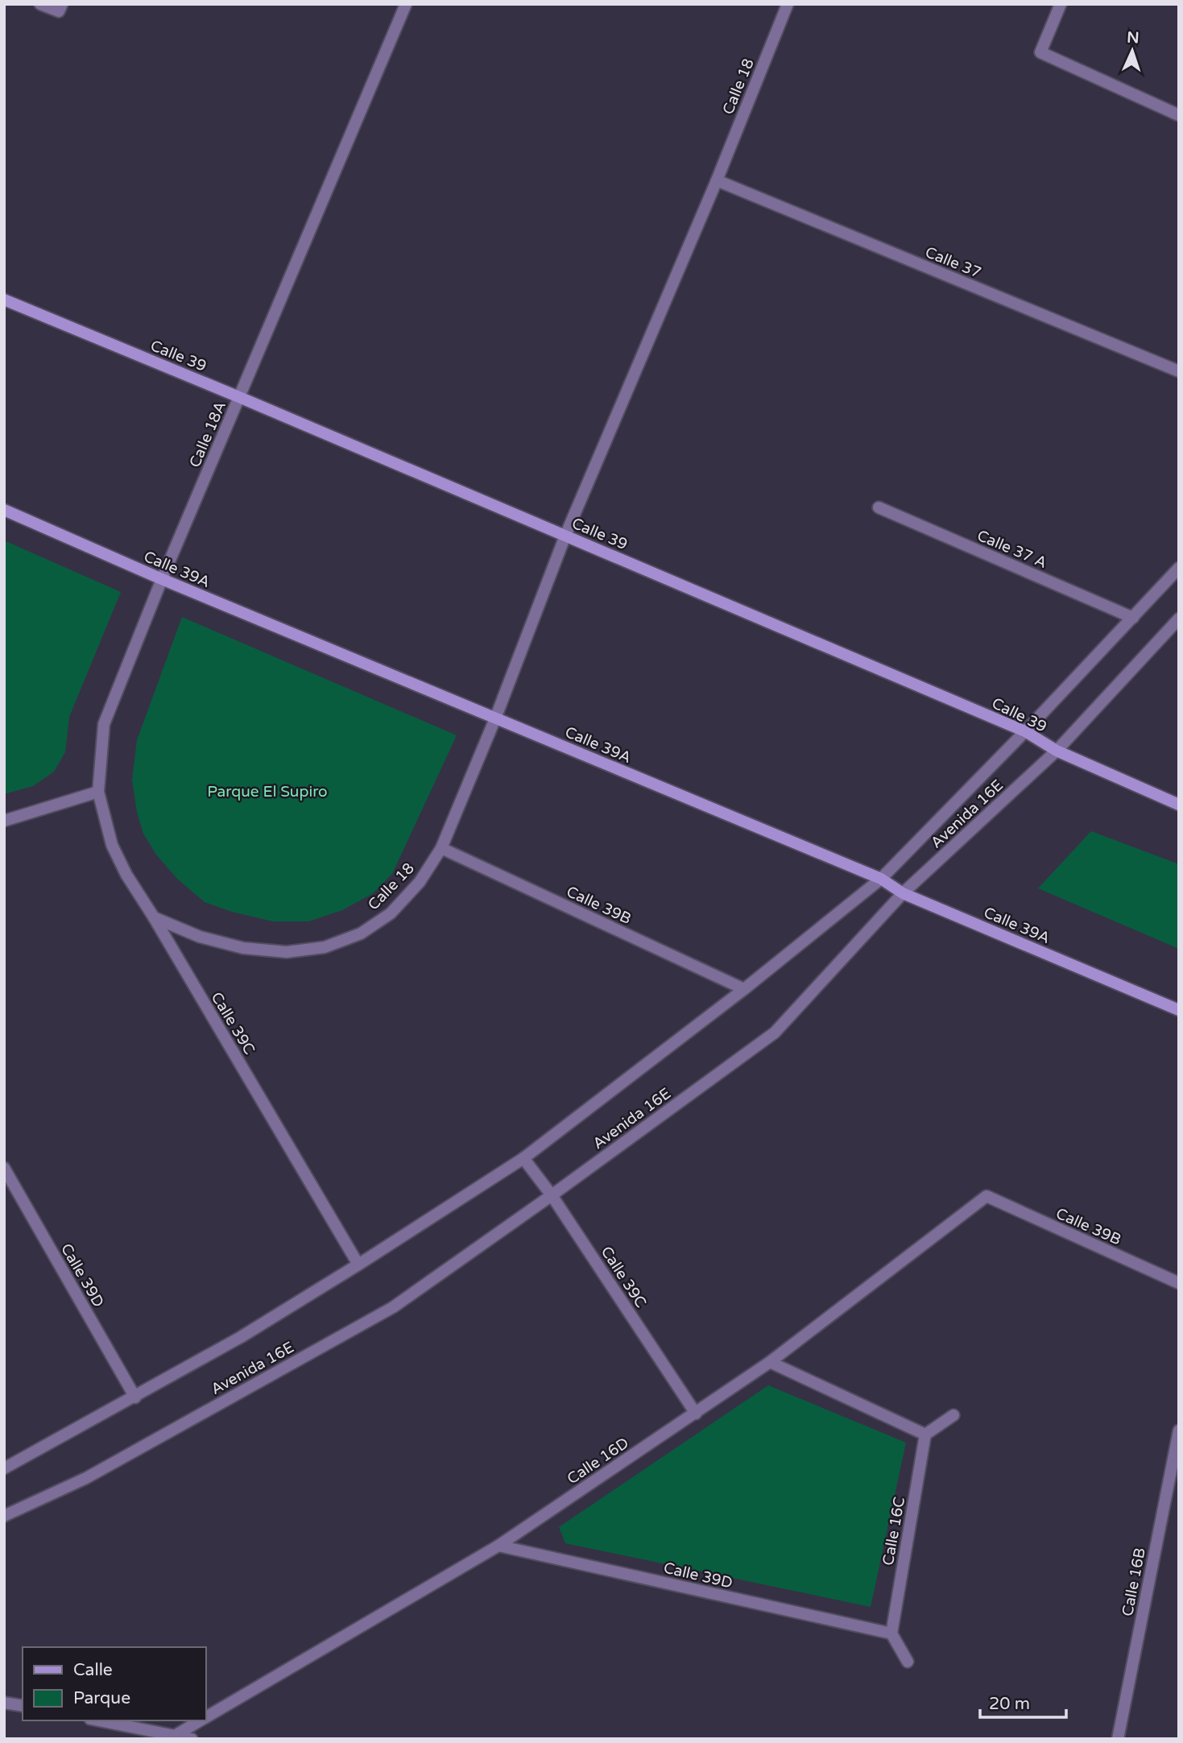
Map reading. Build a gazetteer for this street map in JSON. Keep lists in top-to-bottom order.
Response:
{
  "streets": {
    "main road": ["Calle 39", "Calle 39A"],
    "street": [
      "Calle 18",
      "Calle 37",
      "Calle 18A",
      "Calle 37 A",
      "Avenida 16E",
      "Calle 39B",
      "Calle 39C",
      "Calle 39D",
      "Calle 16D",
      "Calle 16C",
      "Calle 16B"
    ]
  },
  "crossings": [
    ["Calle 18", "Calle 37"],
    ["Calle 18", "Calle 39"],
    ["Calle 18", "Calle 39A"],
    ["Calle 18", "Calle 39B"],
    ["Calle 18", "Calle 39C"],
    ["Calle 39", "Calle 18A"],
    ["Calle 39", "Avenida 16E"],
    ["Calle 18A", "Calle 39A"],
    ["Calle 18A", "Calle 39C"],
    ["Calle 37 A", "Avenida 16E"],
    ["Calle 39A", "Avenida 16E"],
    ["Avenida 16E", "Calle 39B"],
    ["Avenida 16E", "Calle 39C"],
    ["Avenida 16E", "Calle 39D"],
    ["Calle 39B", "Calle 16D"],
    ["Calle 39C", "Calle 16D"],
    ["Calle 39D", "Calle 16D"],
    ["Calle 39D", "Calle 16C"]
  ],
  "parks": ["Parque El Supiro"],
  "legend": ["Calle", "Parque"],
  "scale_bar": "20 m",
  "north": "top"
}
